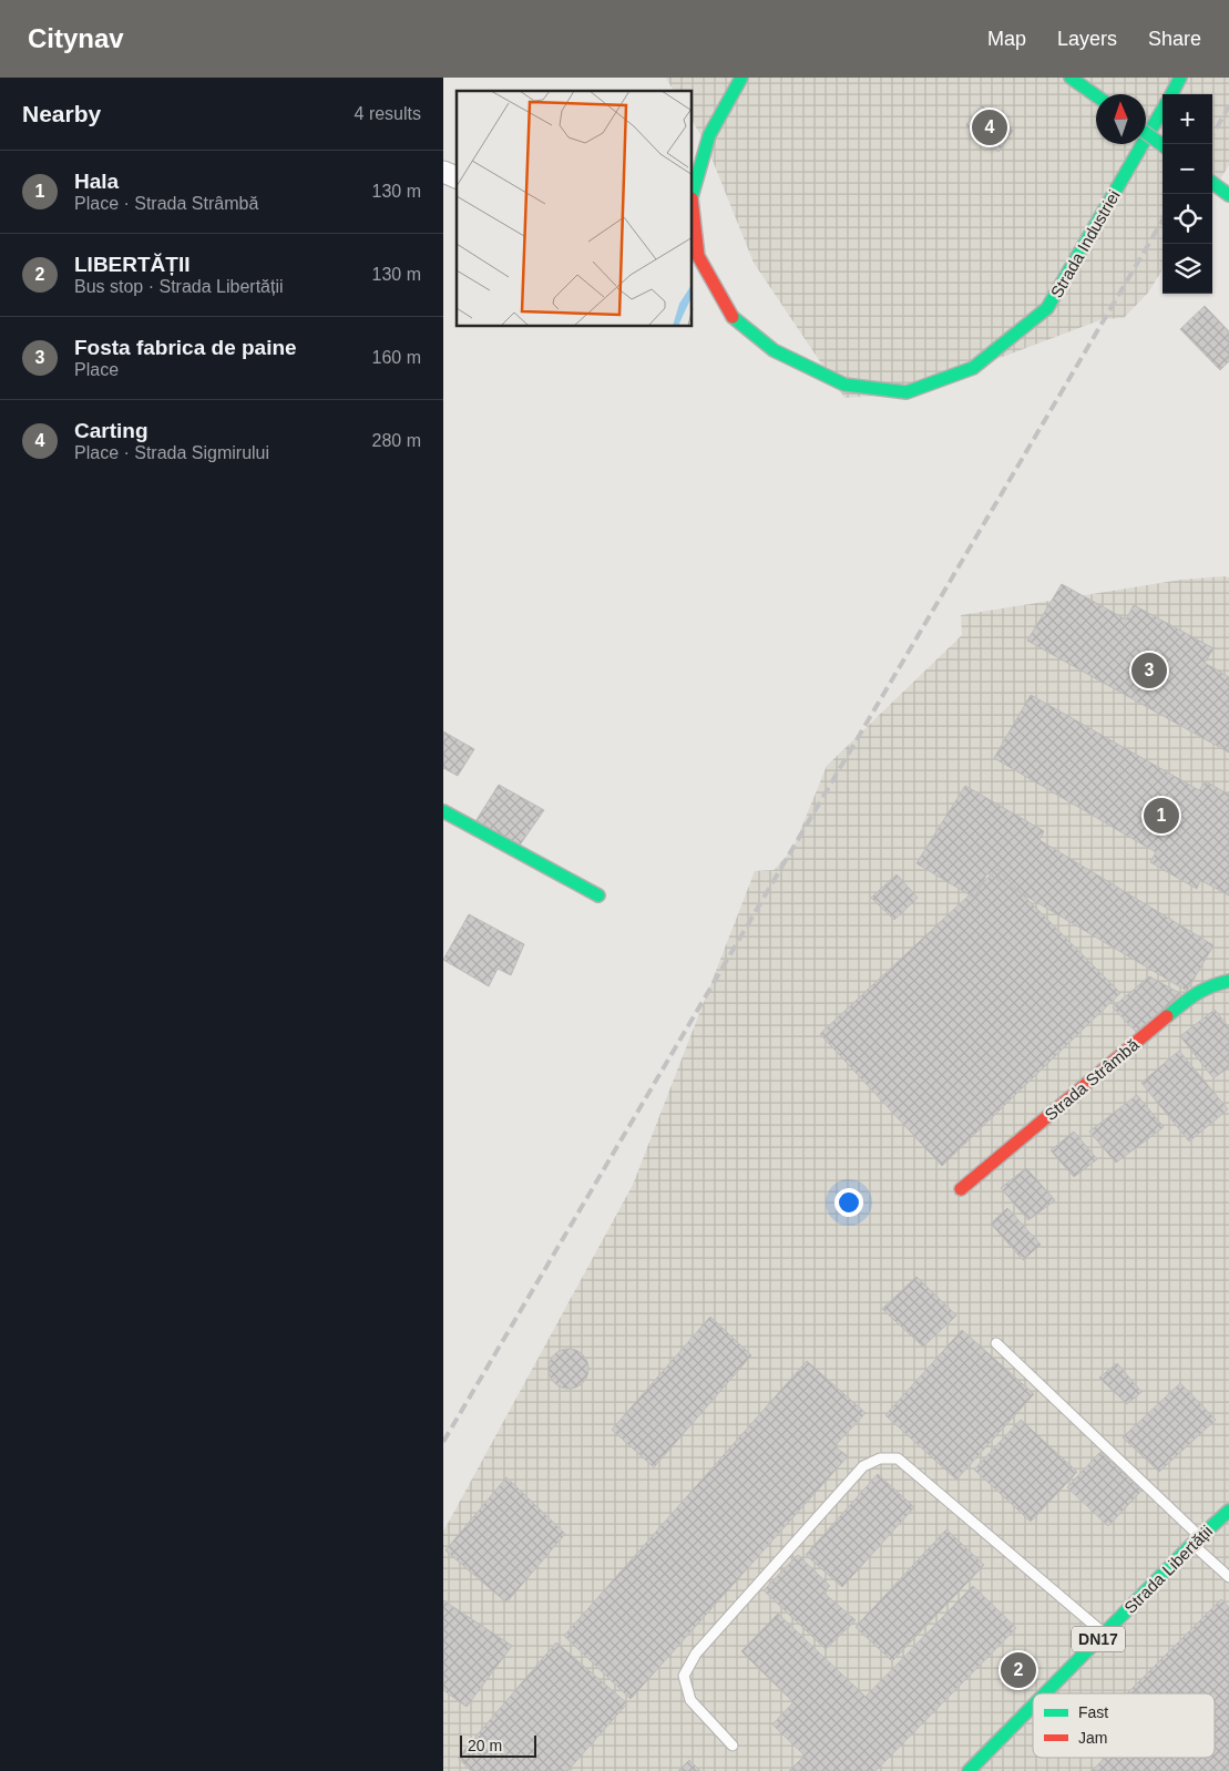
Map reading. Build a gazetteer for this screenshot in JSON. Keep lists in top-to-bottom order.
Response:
{
  "streets": {
    "street": [
      "Strada Industriei",
      "Strada Strâmbă",
      "Strada Libertății",
      "DN17"
    ]
  },
  "legend": ["Fast", "Jam"],
  "scale_bar": "20 m",
  "north": "top",
  "page": {
    "header": "Citynav",
    "nav": ["Map", "Layers", "Share"],
    "heading": ["Nearby", "4 results"],
    "map_buttons": ["+", "−"],
    "pins": [
      "4",
      "3",
      "1",
      "2"
    ],
    "list": [
      {
        "mark": "1",
        "name": "Hala",
        "note": "Place · Strada Strâmbă",
        "value": "130 m"
      },
      {
        "mark": "2",
        "name": "LIBERTĂȚII",
        "note": "Bus stop · Strada Libertății",
        "value": "130 m"
      },
      {
        "mark": "3",
        "name": "Fosta fabrica de paine",
        "note": "Place",
        "value": "160 m"
      },
      {
        "mark": "4",
        "name": "Carting",
        "note": "Place · Strada Sigmirului",
        "value": "280 m"
      }
    ],
    "scale": "20 m"
  }
}
